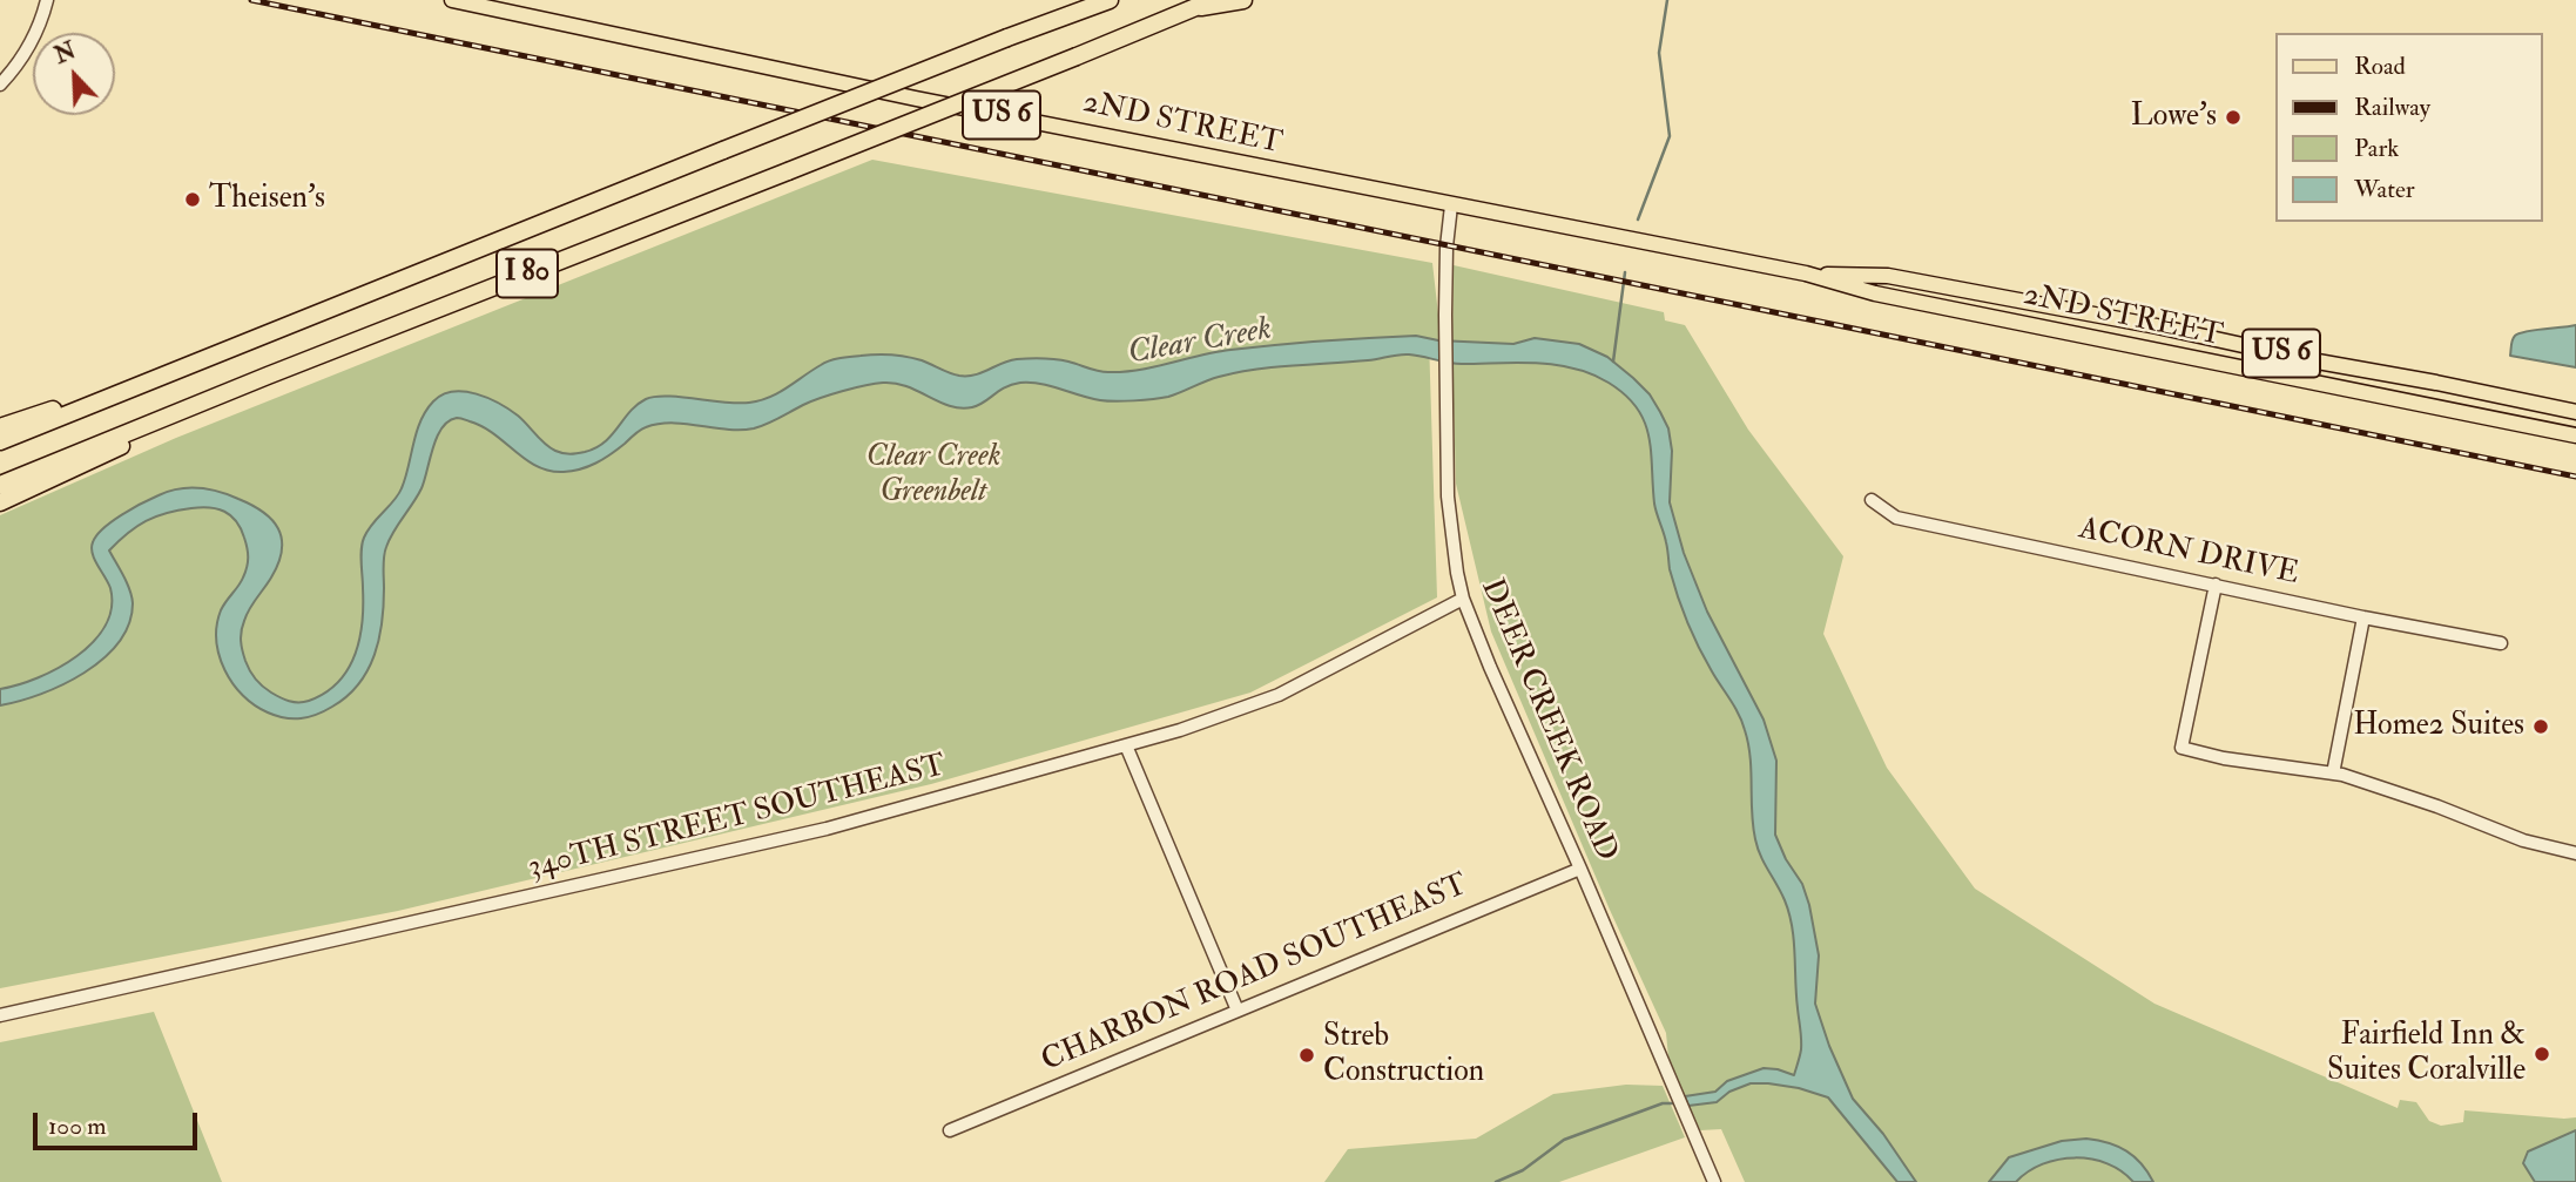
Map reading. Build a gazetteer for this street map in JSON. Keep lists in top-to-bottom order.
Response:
{
  "streets": {
    "highway": ["I 80"],
    "main road": ["US 6", "2ND STREET"],
    "street": [
      "ACORN DRIVE",
      "DEER CREEK ROAD",
      "340TH STREET SOUTHEAST",
      "CHARBON ROAD SOUTHEAST"
    ]
  },
  "crossings": [
    ["2ND STREET", "DEER CREEK ROAD"],
    ["DEER CREEK ROAD", "340TH STREET SOUTHEAST"],
    ["DEER CREEK ROAD", "CHARBON ROAD SOUTHEAST"]
  ],
  "water": ["Clear Creek"],
  "parks": ["Clear Creek Greenbelt"],
  "places": [
    "Lowe's",
    "Theisen's",
    "Home2 Suites",
    "Fairfield Inn & Suites Coralville",
    "Streb Construction"
  ],
  "legend": [
    "Road",
    "Railway",
    "Park",
    "Water"
  ],
  "scale_bar": "100 m",
  "north": "top left"
}
